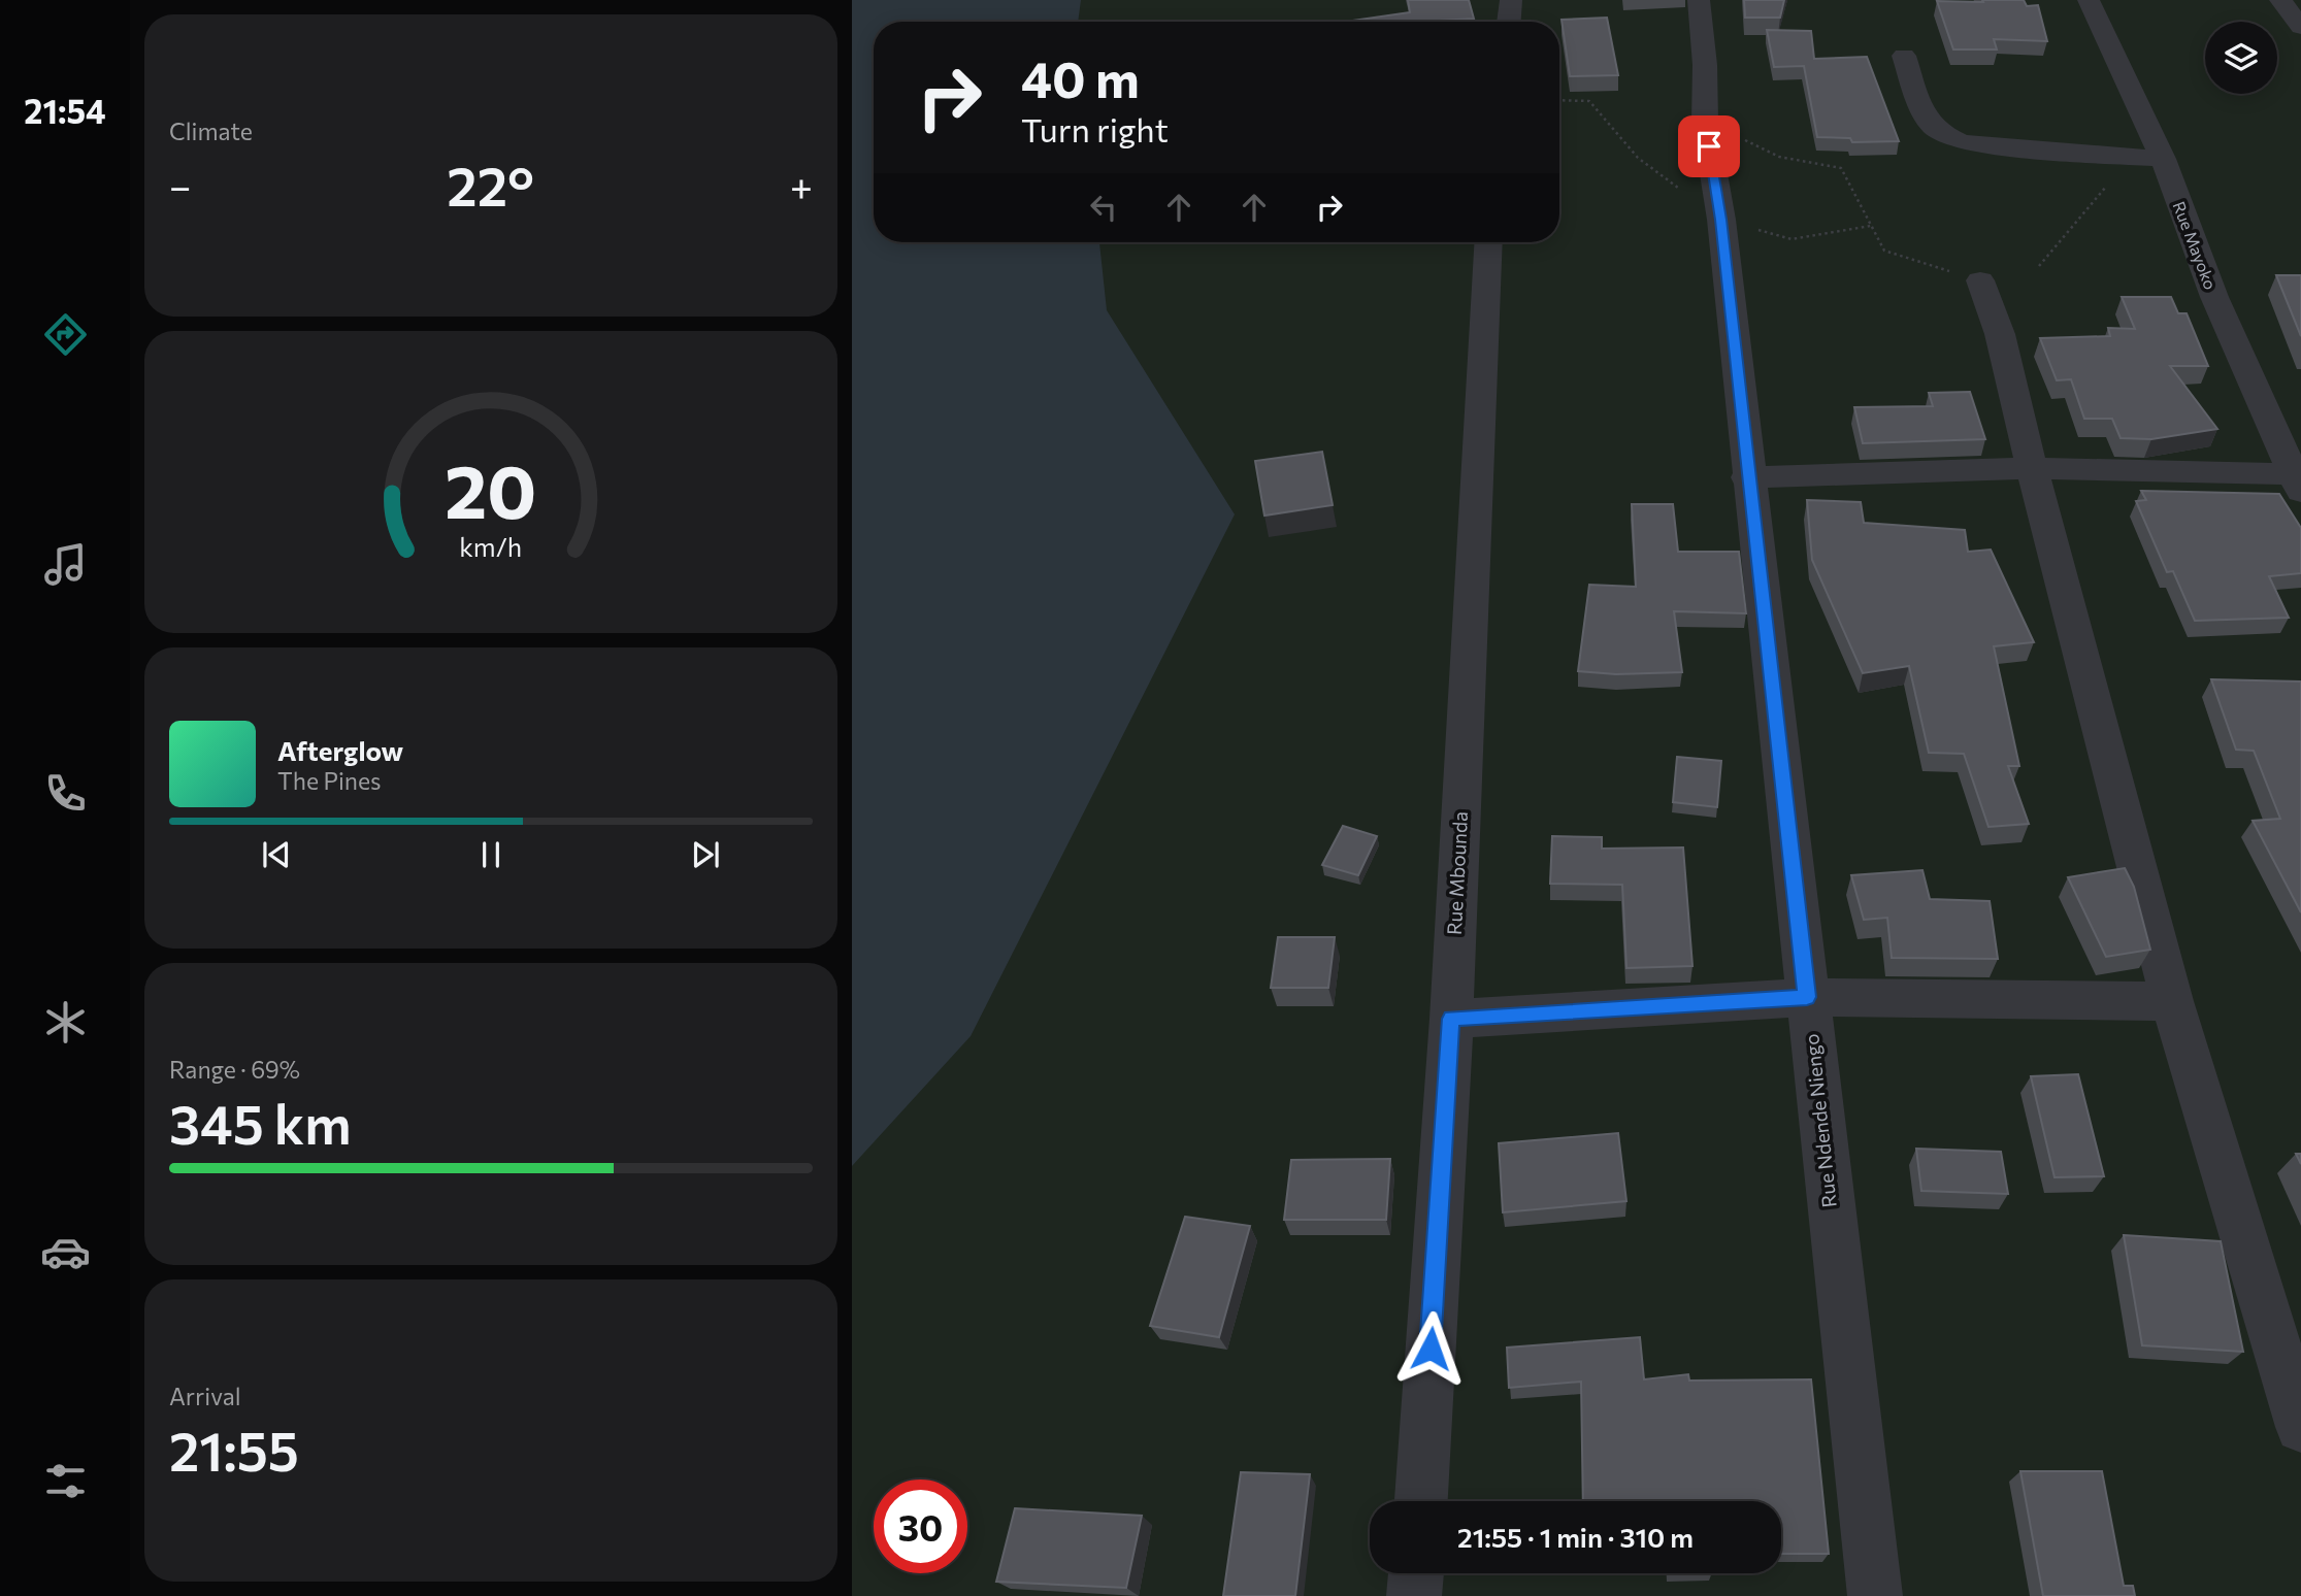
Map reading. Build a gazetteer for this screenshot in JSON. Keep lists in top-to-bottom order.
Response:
{
  "streets": {
    "street": ["Rue Mayoko", "Rue Mbounda", "Rue Ndende Niengo"]
  },
  "page": {
    "tabs": "21:54",
    "tile": [
      "Climate",
      ["Range · 69%", "345 km"],
      ["Arrival", "21:55"]
    ],
    "turn": ["40 m", "Turn right"],
    "heat": ["−", "22°", "+"],
    "song": ["Afterglow", "The Pines"],
    "limit": "30",
    "trip": "21:55 · 1 min · 310 m",
    "gauge": ["20", "km/h"]
  }
}
